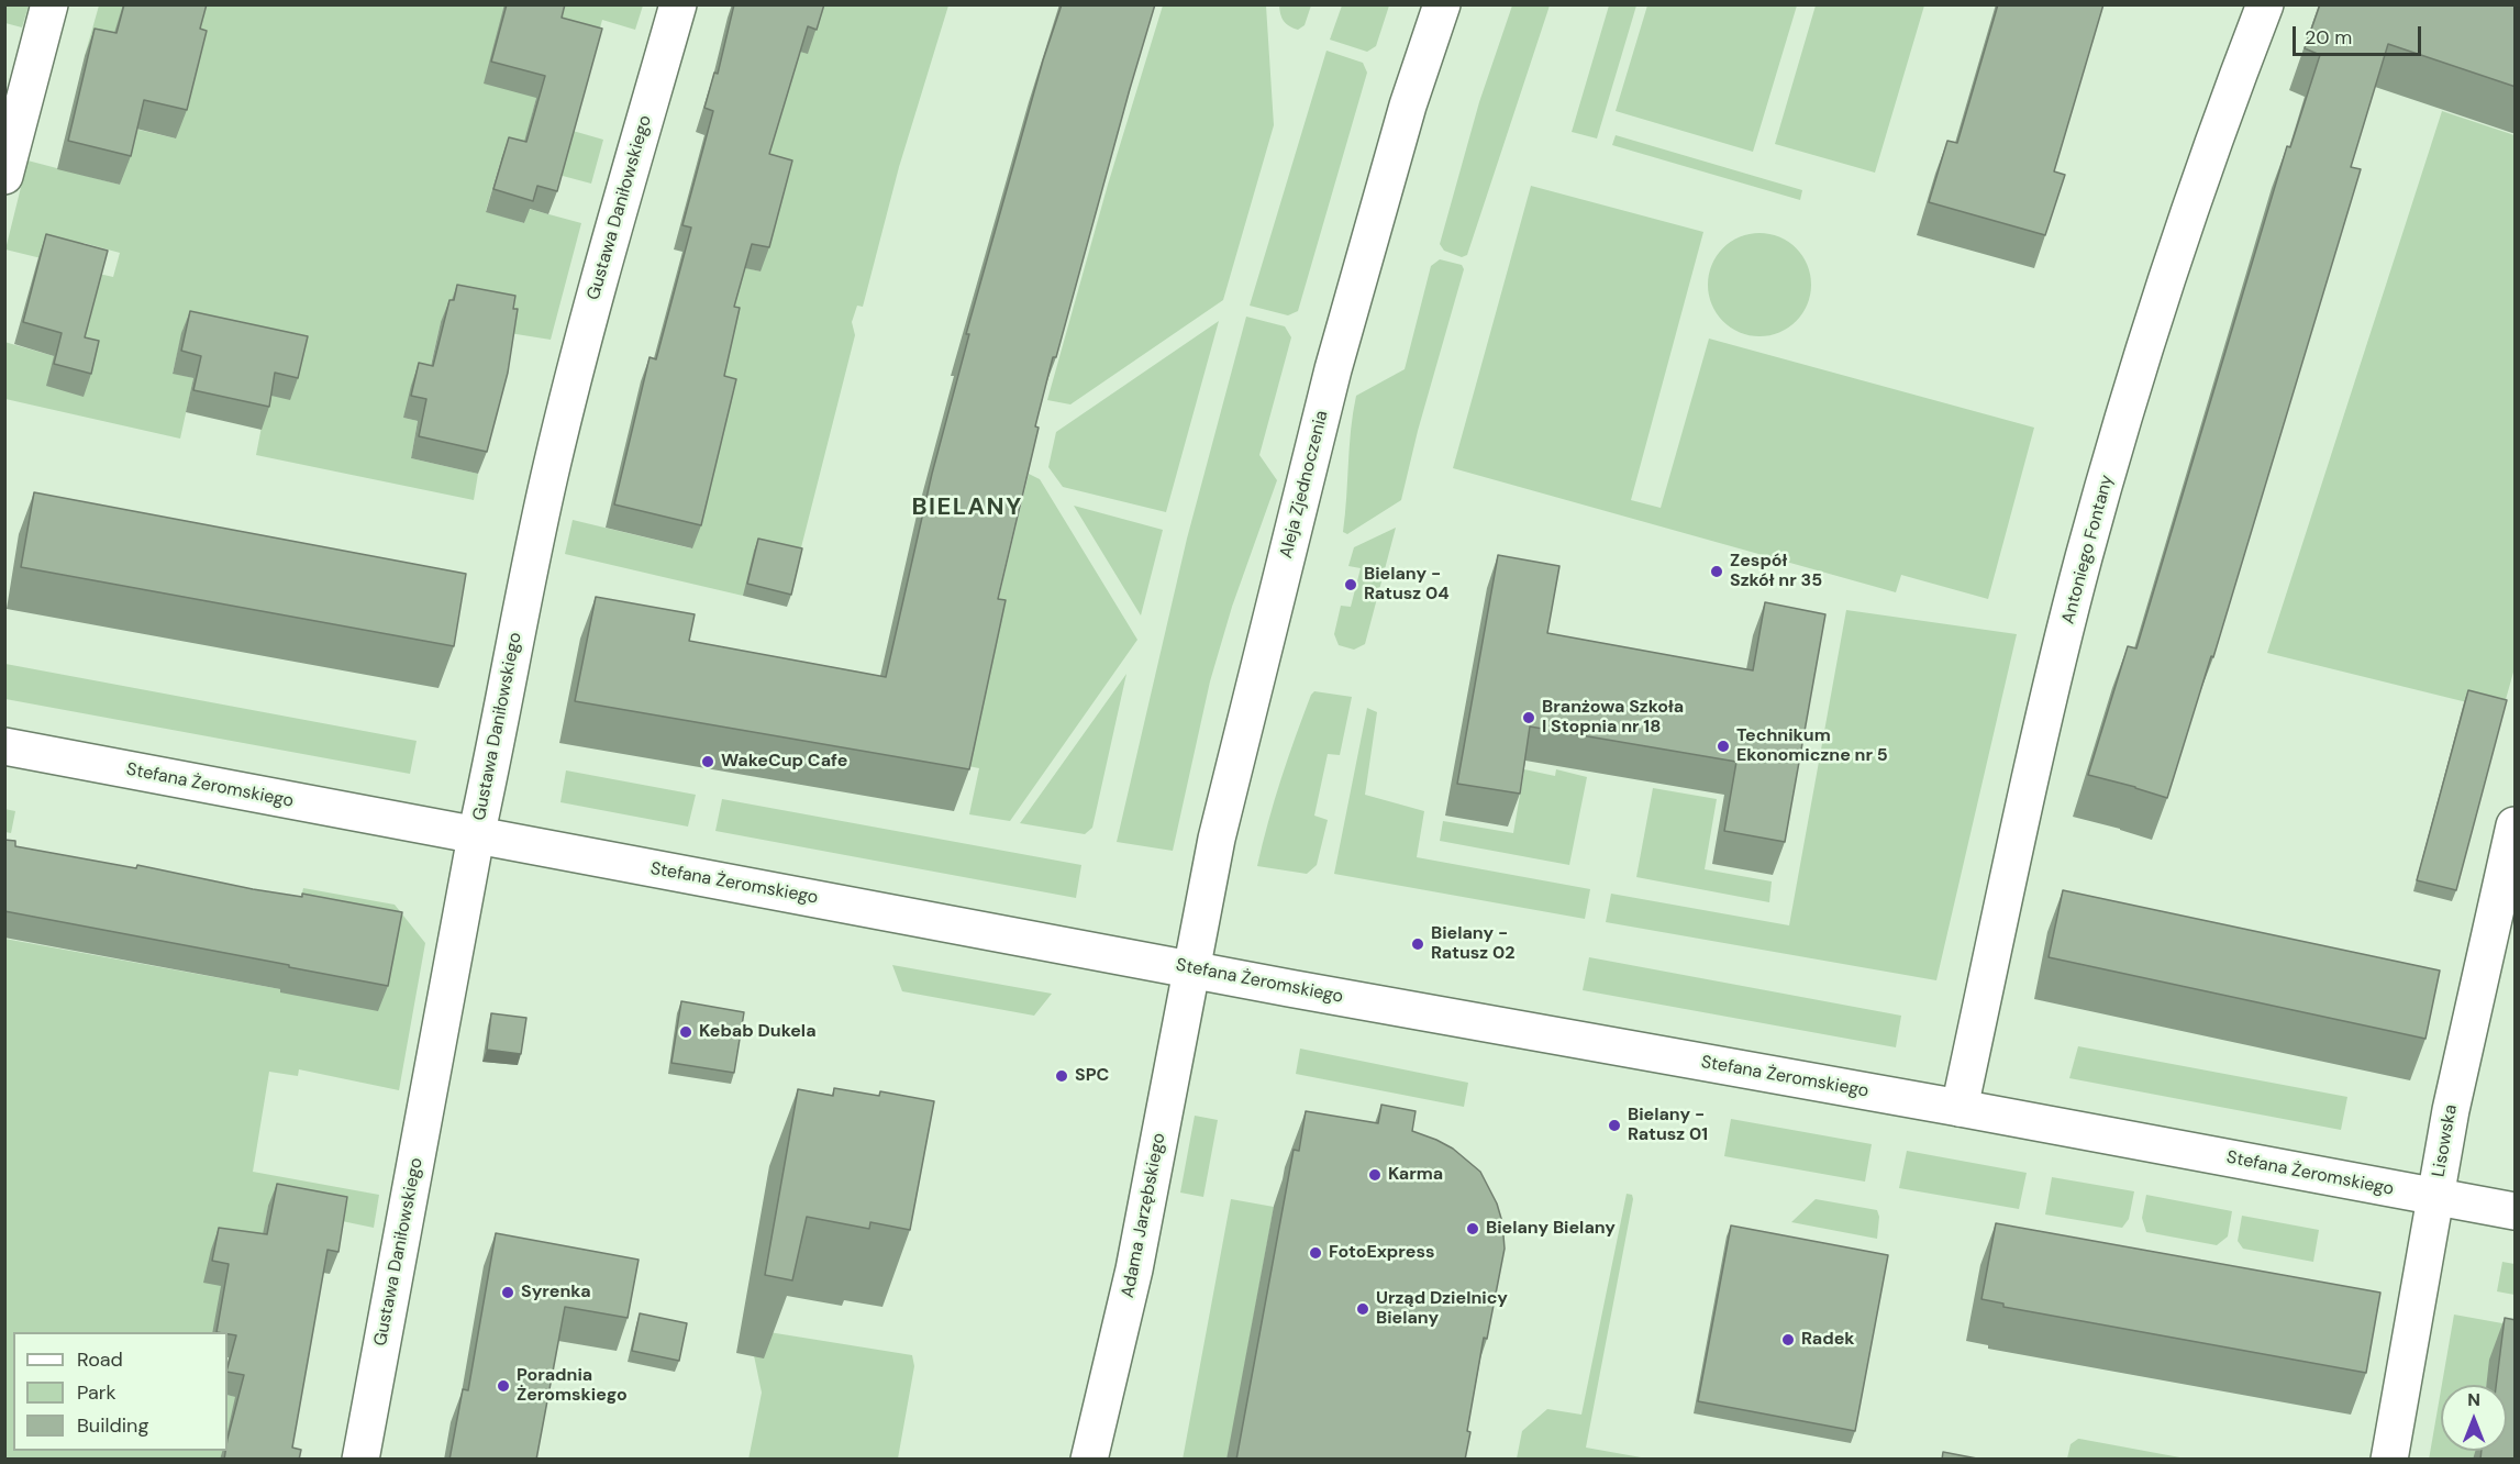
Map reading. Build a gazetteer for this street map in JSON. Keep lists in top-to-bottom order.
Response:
{
  "streets": {
    "street": [
      "Gustawa Daniłowskiego",
      "Aleja Zjednoczenia",
      "Antoniego Fontany",
      "Stefana Żeromskiego",
      "Lisowska",
      "Adama Jarzębskiego"
    ]
  },
  "crossings": [
    ["Gustawa Daniłowskiego", "Stefana Żeromskiego"],
    ["Aleja Zjednoczenia", "Stefana Żeromskiego"],
    ["Aleja Zjednoczenia", "Adama Jarzębskiego"],
    ["Antoniego Fontany", "Stefana Żeromskiego"],
    ["Stefana Żeromskiego", "Lisowska"],
    ["Stefana Żeromskiego", "Adama Jarzębskiego"]
  ],
  "districts": ["BIELANY"],
  "places": [
    "Zespół Szkół nr 35",
    "Bielany - Ratusz 04",
    "Branżowa Szkoła I Stopnia nr 18",
    "Technikum Ekonomiczne nr 5",
    "WakeCup Cafe",
    "Bielany - Ratusz 02",
    "Kebab Dukela",
    "SPC",
    "Bielany - Ratusz 01",
    "Karma",
    "Bielany Bielany",
    "FotoExpress",
    "Syrenka",
    "Urząd Dzielnicy Bielany",
    "Radek",
    "Poradnia Żeromskiego"
  ],
  "legend": ["Road", "Park", "Building"],
  "scale_bar": "20 m",
  "north": "top"
}
